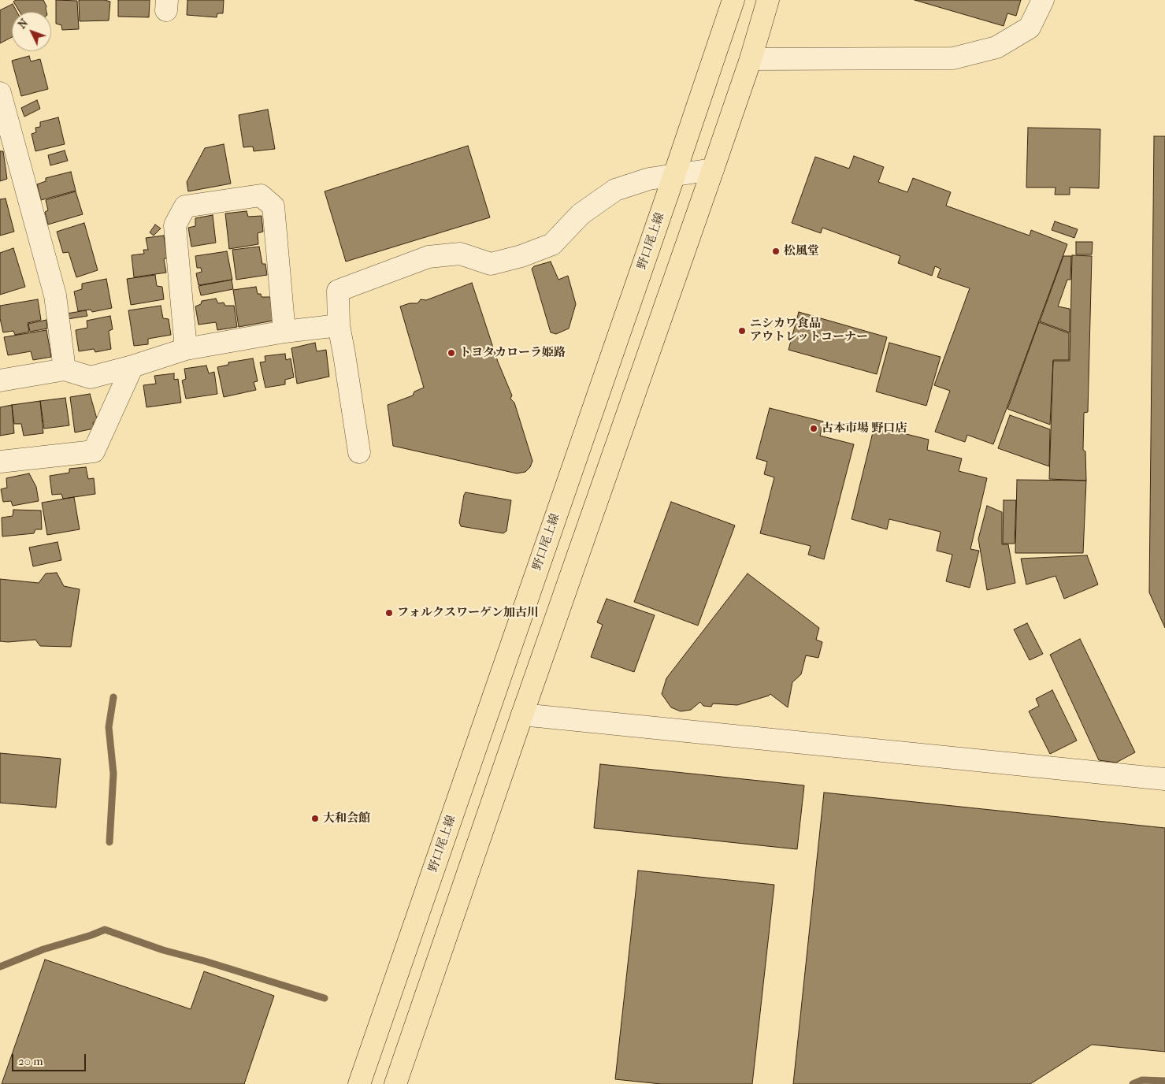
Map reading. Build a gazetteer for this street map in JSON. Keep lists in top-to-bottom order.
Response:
{
  "streets": {
    "main road": ["野口尾上線"]
  },
  "places": [
    "松風堂",
    "ニシカワ食品 アウトレットコーナー",
    "トヨタカローラ姫路",
    "古本市場 野口店",
    "フォルクスワーゲン加古川",
    "大和会館"
  ],
  "scale_bar": "20 m",
  "north": "top left"
}
